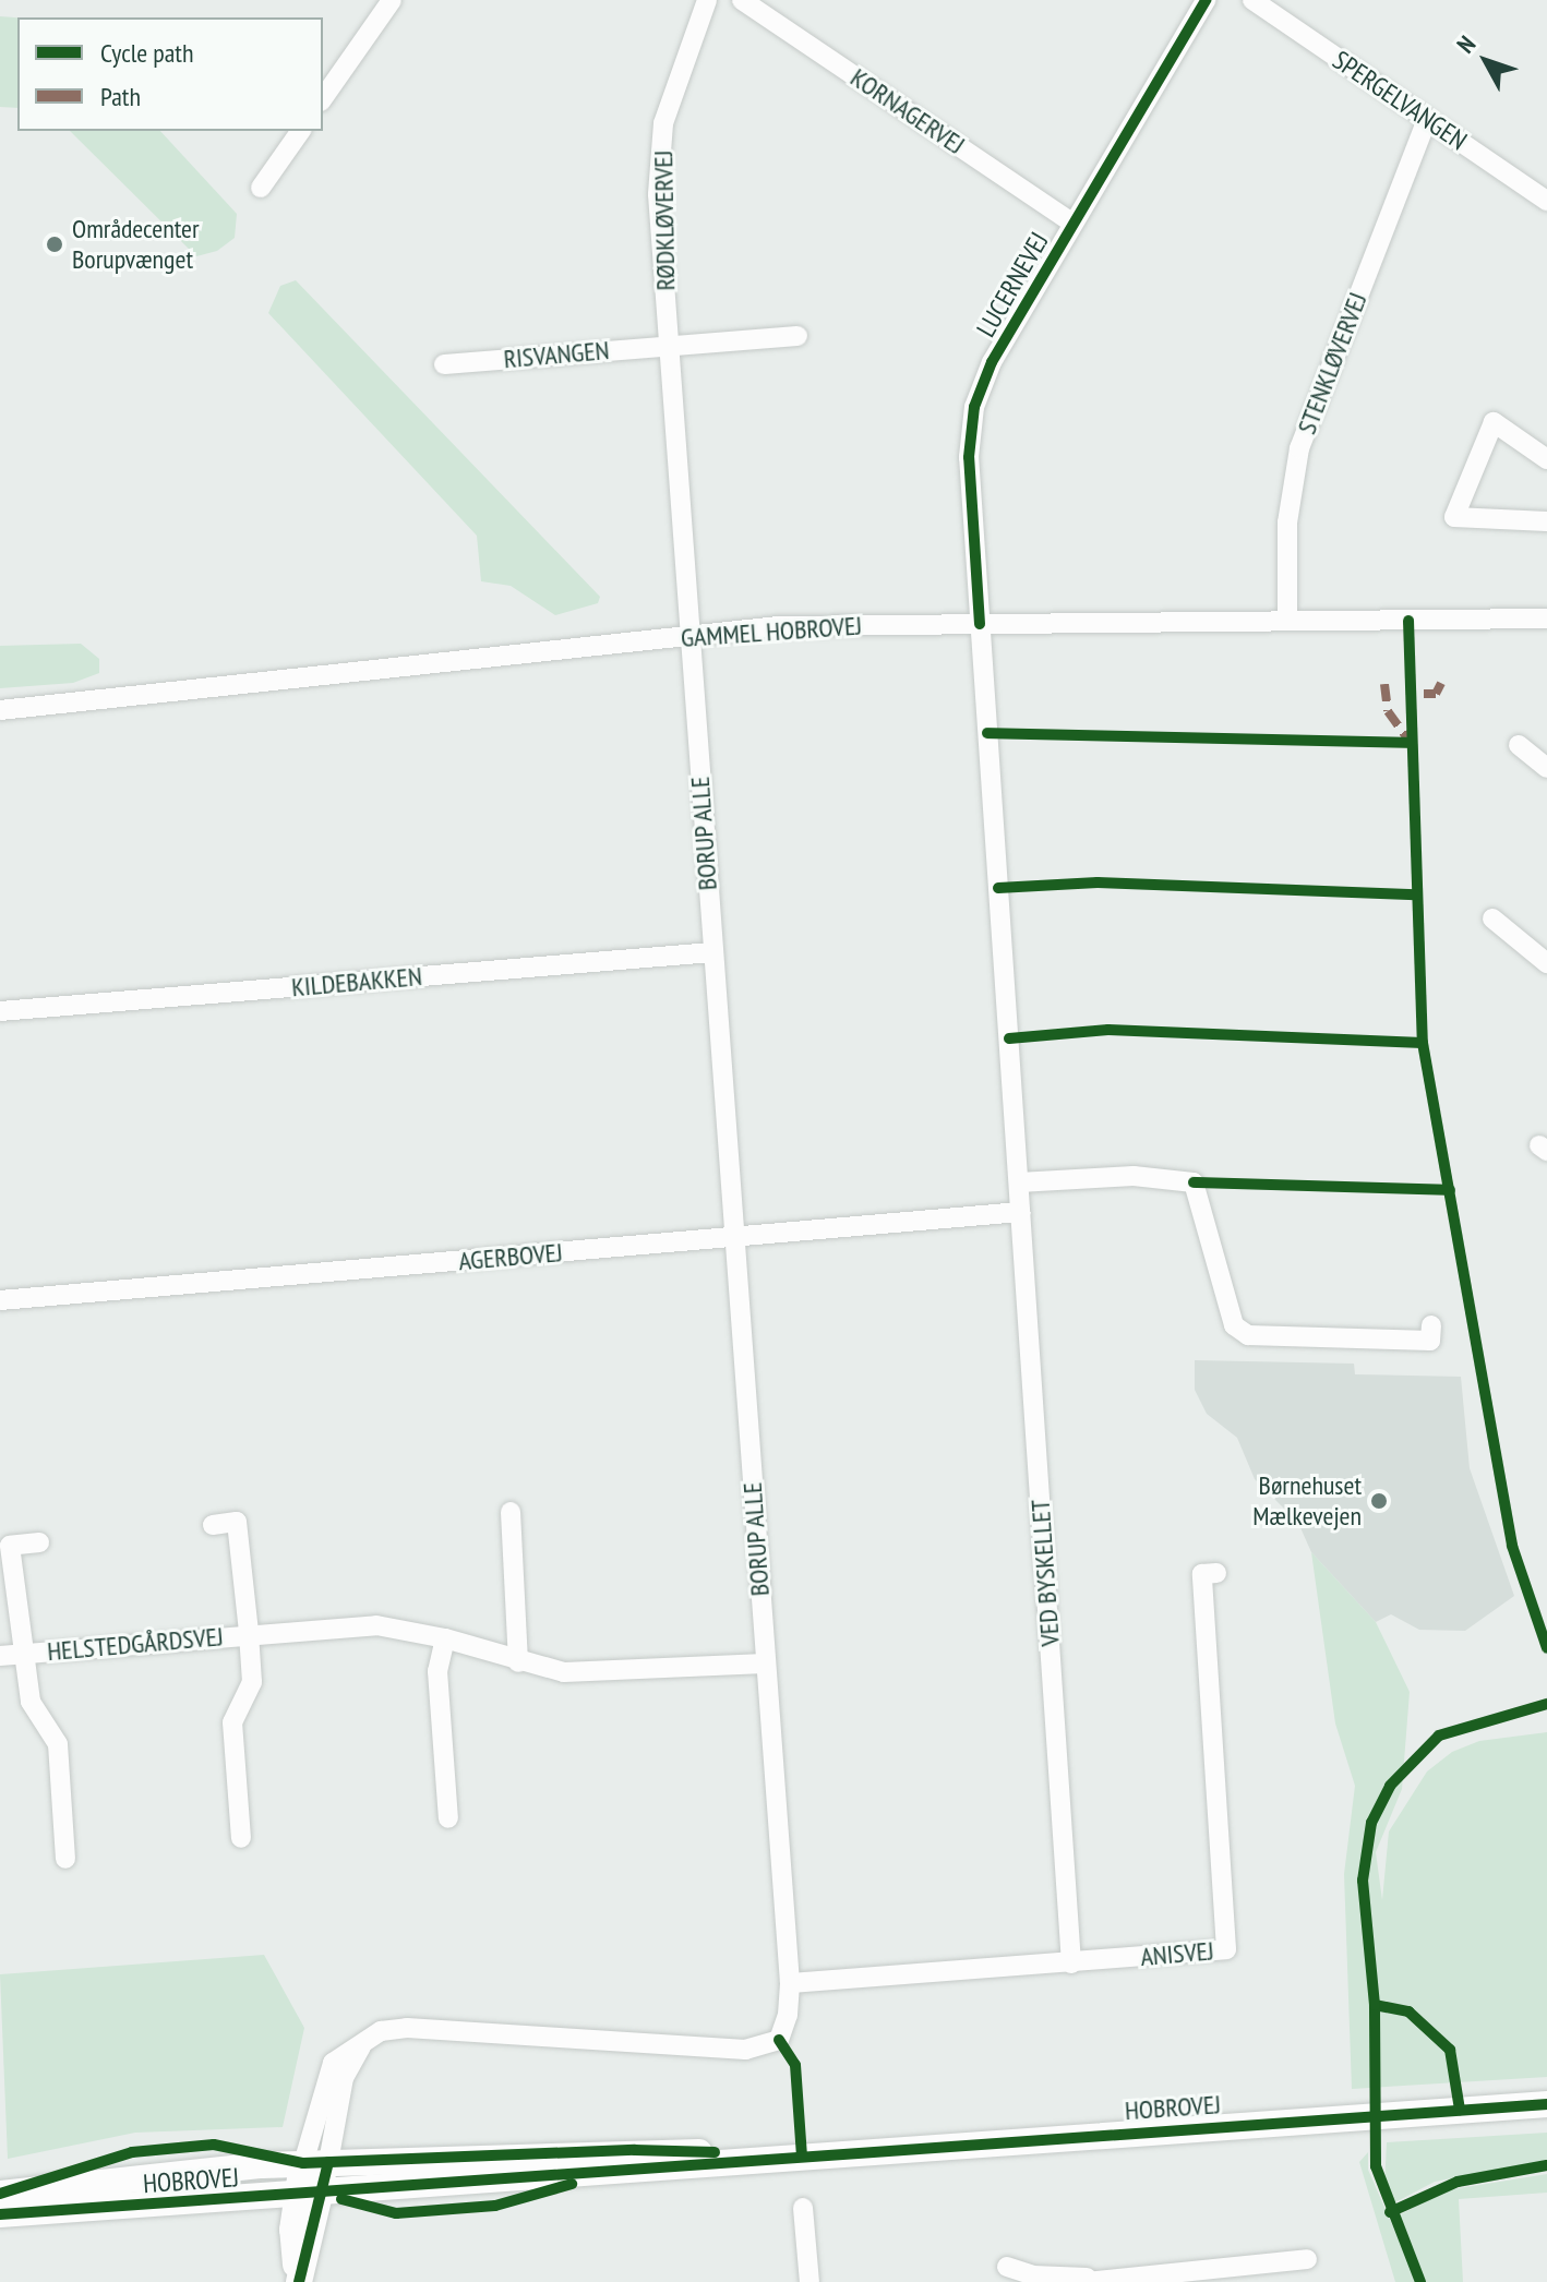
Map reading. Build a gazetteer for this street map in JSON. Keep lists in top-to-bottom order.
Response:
{
  "streets": {
    "main road": ["HOBROVEJ"],
    "street": [
      "SPERGELVANGEN",
      "KORNAGERVEJ",
      "RØDKLØVERVEJ",
      "LUCERNEVEJ",
      "RISVANGEN",
      "STENKLØVERVEJ",
      "GAMMEL HOBROVEJ",
      "BORUP ALLE",
      "KILDEBAKKEN",
      "AGERBOVEJ",
      "VED BYSKELLET",
      "HELSTEDGÅRDSVEJ",
      "ANISVEJ"
    ]
  },
  "crossings": [
    ["SPERGELVANGEN", "STENKLØVERVEJ"],
    ["KORNAGERVEJ", "LUCERNEVEJ"],
    ["RØDKLØVERVEJ", "RISVANGEN"],
    ["RØDKLØVERVEJ", "GAMMEL HOBROVEJ"],
    ["RØDKLØVERVEJ", "BORUP ALLE"],
    ["LUCERNEVEJ", "GAMMEL HOBROVEJ"],
    ["LUCERNEVEJ", "VED BYSKELLET"],
    ["STENKLØVERVEJ", "GAMMEL HOBROVEJ"],
    ["GAMMEL HOBROVEJ", "BORUP ALLE"],
    ["GAMMEL HOBROVEJ", "VED BYSKELLET"],
    ["BORUP ALLE", "KILDEBAKKEN"],
    ["BORUP ALLE", "AGERBOVEJ"],
    ["BORUP ALLE", "HELSTEDGÅRDSVEJ"],
    ["BORUP ALLE", "ANISVEJ"],
    ["BORUP ALLE", "HOBROVEJ"],
    ["AGERBOVEJ", "VED BYSKELLET"],
    ["VED BYSKELLET", "ANISVEJ"]
  ],
  "places": ["Områdecenter Borupvænget", "Børnehuset Mælkevejen"],
  "legend": ["Cycle path", "Path"],
  "north": "top left"
}
